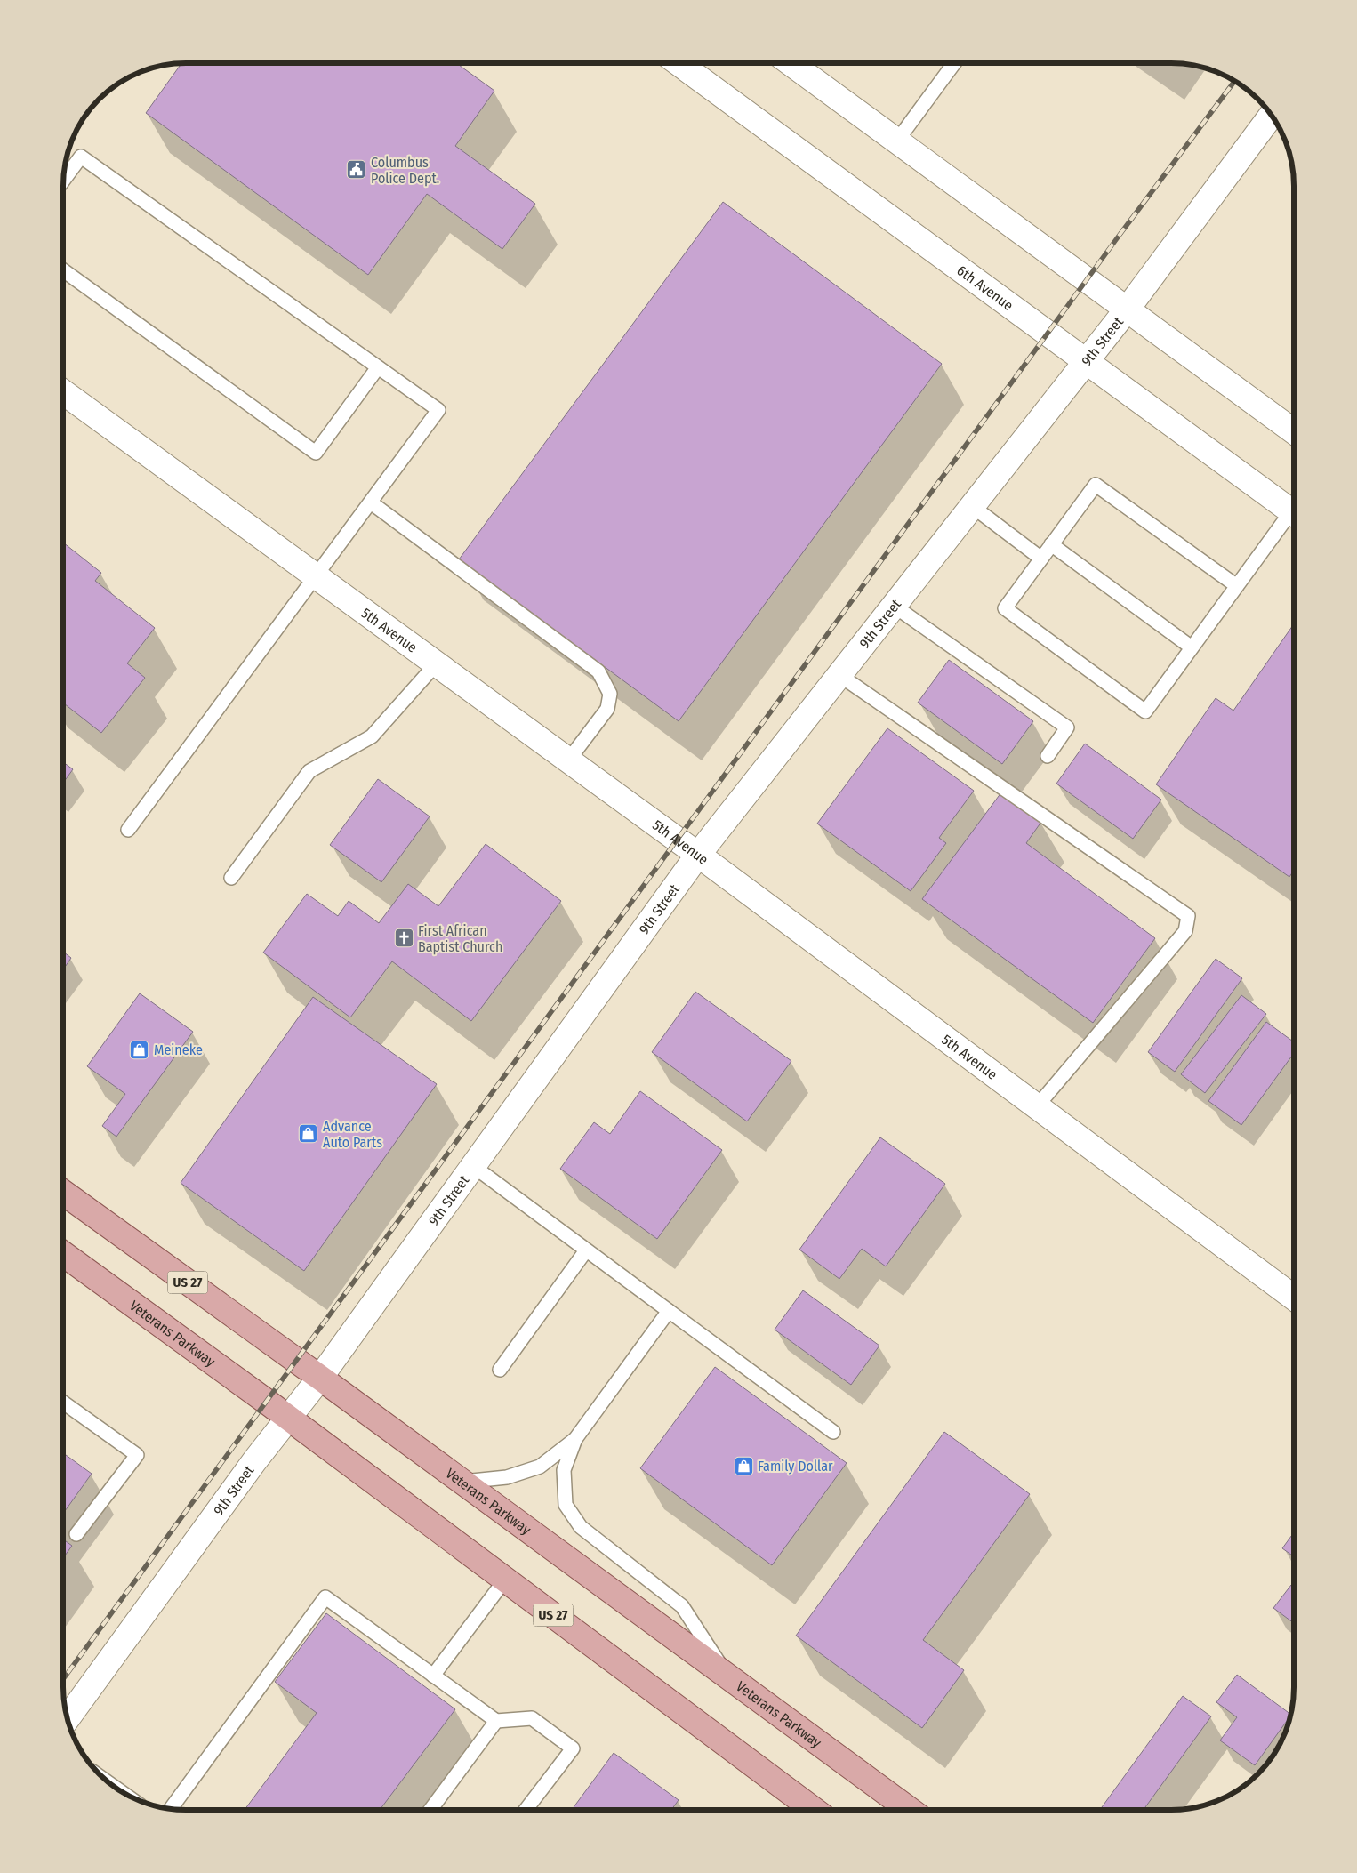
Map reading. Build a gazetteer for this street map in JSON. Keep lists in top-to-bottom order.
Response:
{
  "streets": {
    "main road": ["US 27", "Veterans Parkway"],
    "street": ["6th Avenue", "9th Street", "5th Avenue"]
  },
  "crossings": [
    ["6th Avenue", "9th Street"],
    ["9th Street", "5th Avenue"],
    ["9th Street", "Veterans Parkway"]
  ],
  "places": {
    "public building": ["Columbus Police Dept."],
    "church": ["First African Baptist Church"],
    "shop": ["Meineke", "Advance Auto Parts", "Family Dollar"]
  }
}
